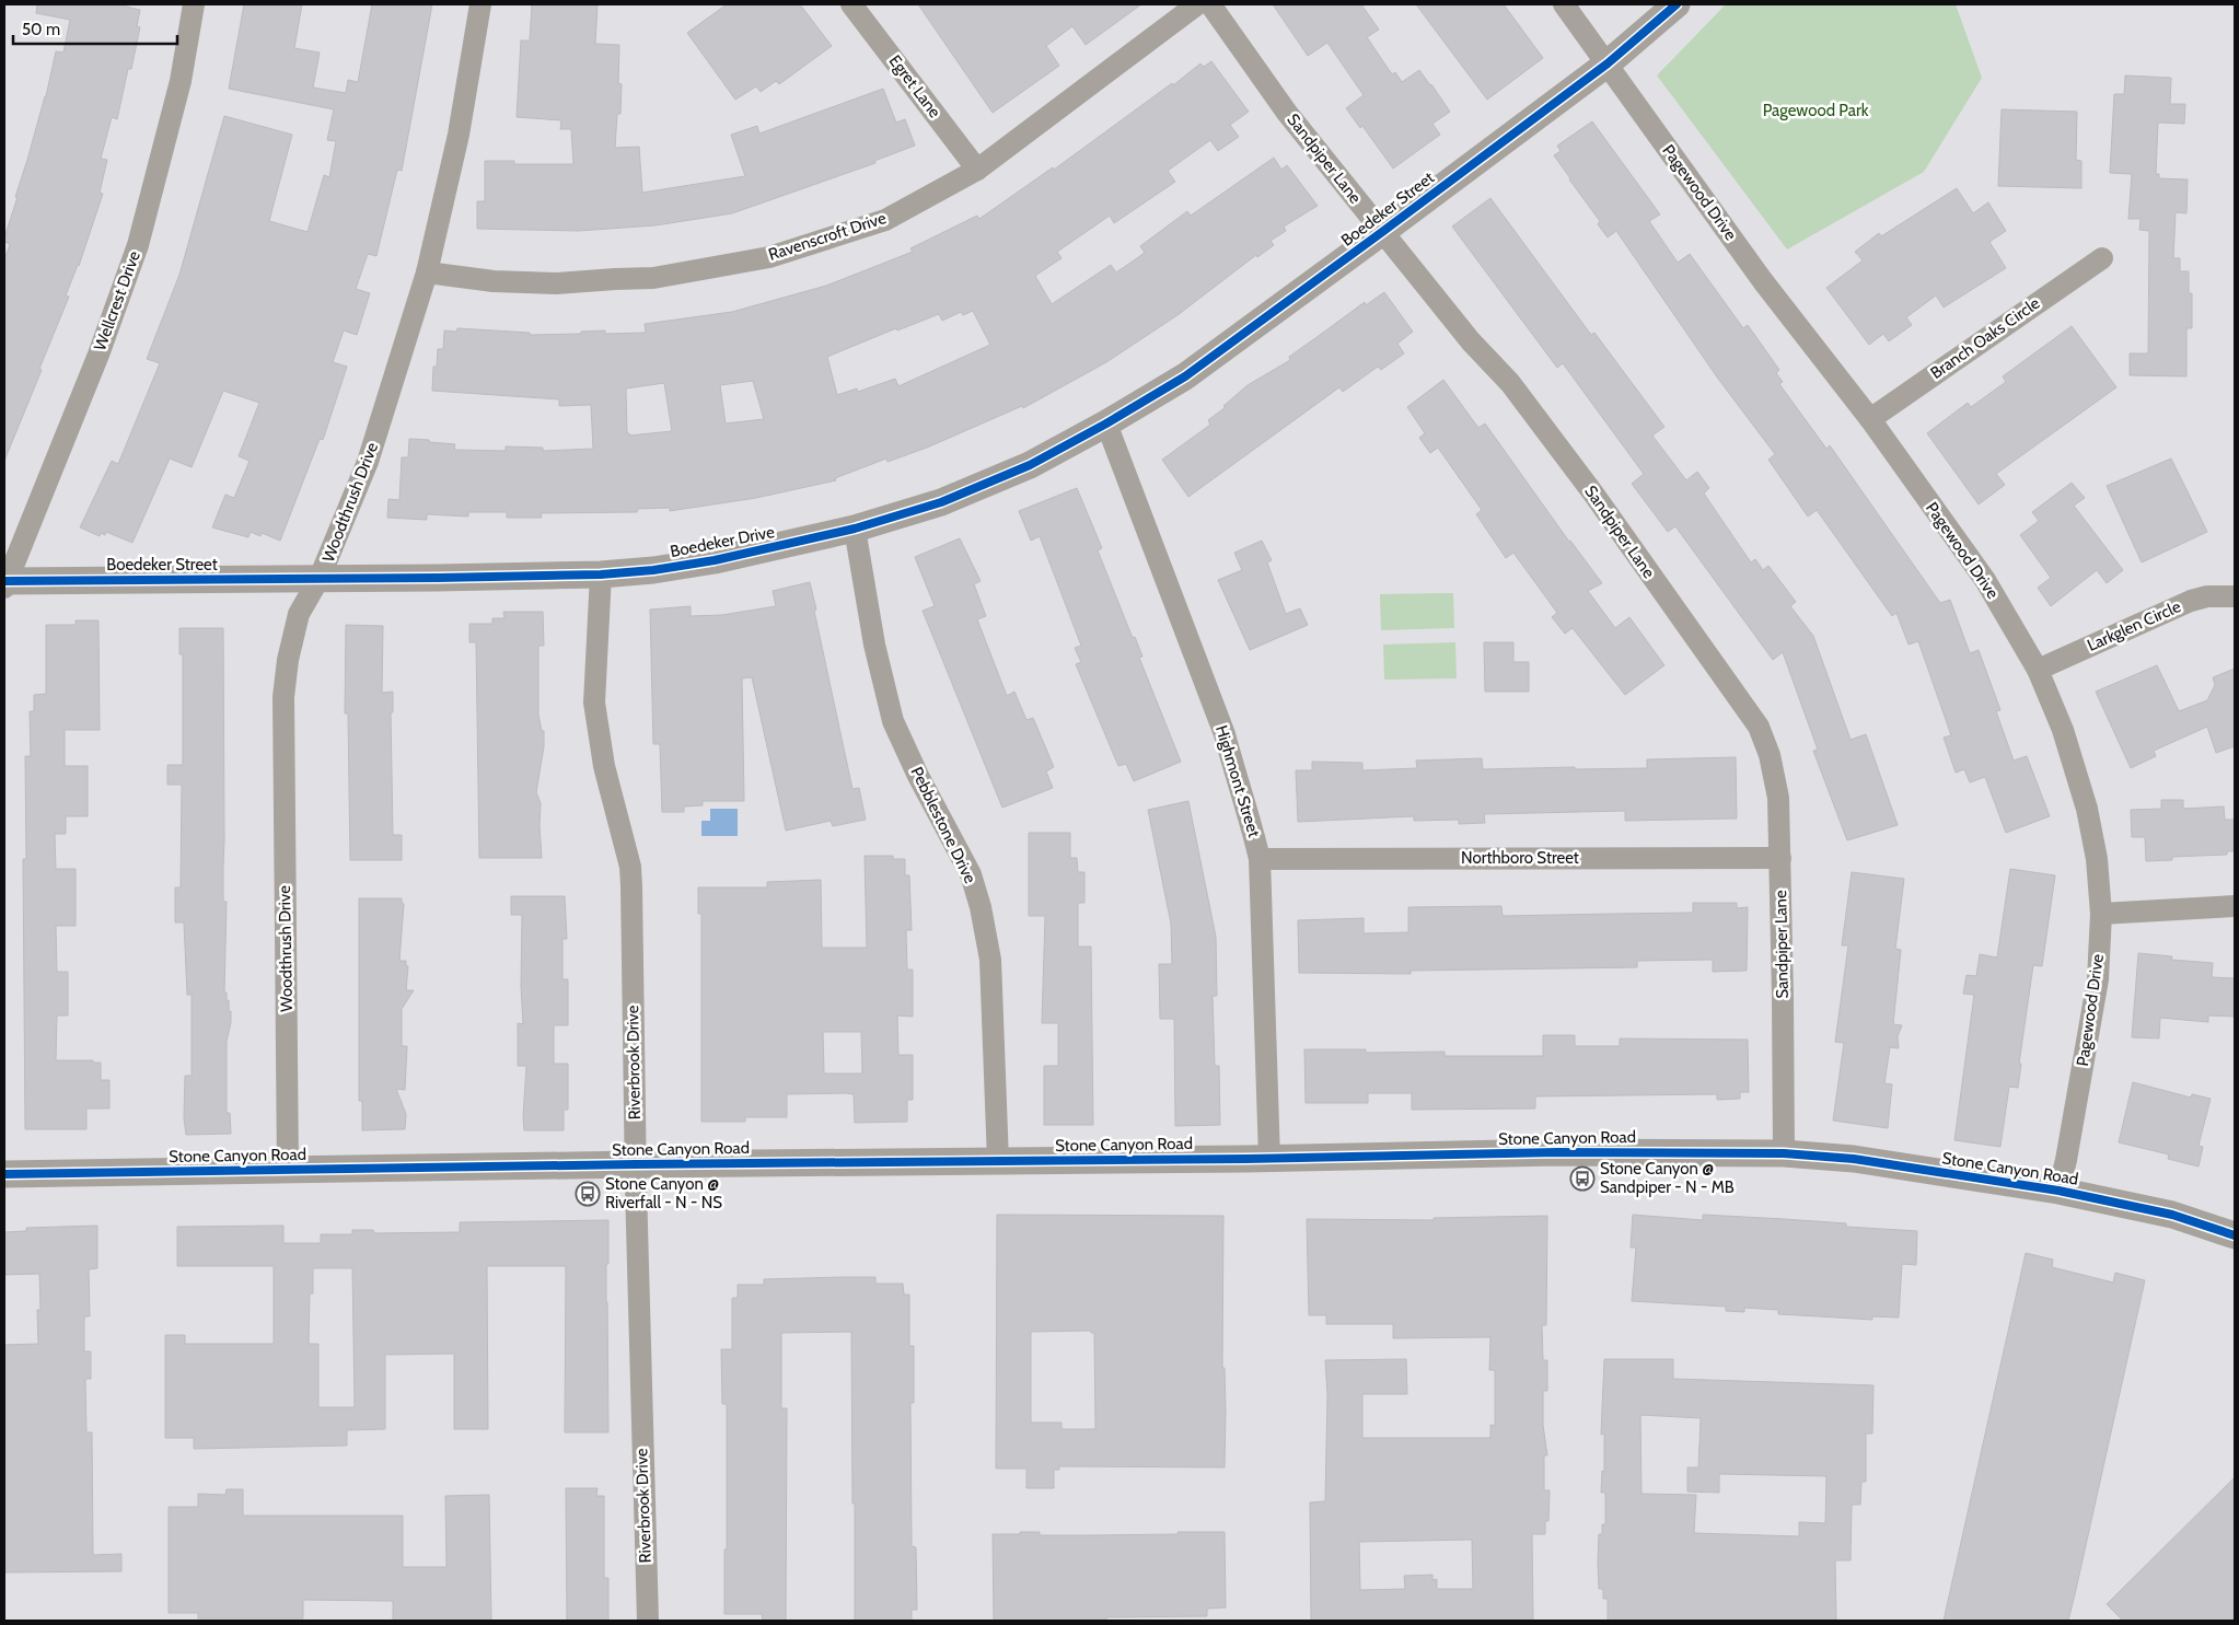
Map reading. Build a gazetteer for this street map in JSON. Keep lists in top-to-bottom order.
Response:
{
  "streets": {
    "street": [
      "Egret Lane",
      "Sandpiper Lane",
      "Pagewood Drive",
      "Boedeker Street",
      "Ravenscroft Drive",
      "Wellcrest Drive",
      "Branch Oaks Circle",
      "Woodthrush Drive",
      "Boedeker Drive",
      "Larkglen Circle",
      "Highmont Street",
      "Pebblestone Drive",
      "Northboro Street",
      "Riverbrook Drive",
      "Stone Canyon Road"
    ]
  },
  "crossings": [
    ["Egret Lane", "Ravenscroft Drive"],
    ["Sandpiper Lane", "Boedeker Street"],
    ["Sandpiper Lane", "Northboro Street"],
    ["Sandpiper Lane", "Stone Canyon Road"],
    ["Pagewood Drive", "Boedeker Street"],
    ["Pagewood Drive", "Branch Oaks Circle"],
    ["Pagewood Drive", "Larkglen Circle"],
    ["Pagewood Drive", "Stone Canyon Road"],
    ["Boedeker Street", "Wellcrest Drive"],
    ["Boedeker Street", "Woodthrush Drive"],
    ["Boedeker Street", "Boedeker Drive"],
    ["Boedeker Street", "Highmont Street"],
    ["Ravenscroft Drive", "Woodthrush Drive"],
    ["Woodthrush Drive", "Boedeker Drive"],
    ["Woodthrush Drive", "Stone Canyon Road"],
    ["Boedeker Drive", "Highmont Street"],
    ["Boedeker Drive", "Pebblestone Drive"],
    ["Boedeker Drive", "Riverbrook Drive"],
    ["Highmont Street", "Northboro Street"],
    ["Highmont Street", "Stone Canyon Road"],
    ["Pebblestone Drive", "Stone Canyon Road"],
    ["Riverbrook Drive", "Stone Canyon Road"]
  ],
  "parks": ["Pagewood Park"],
  "places": {
    "bus stop": ["Stone Canyon @ Sandpiper - N - MB", "Stone Canyon @ Riverfall - N - NS"]
  },
  "scale_bar": "50 m"
}
